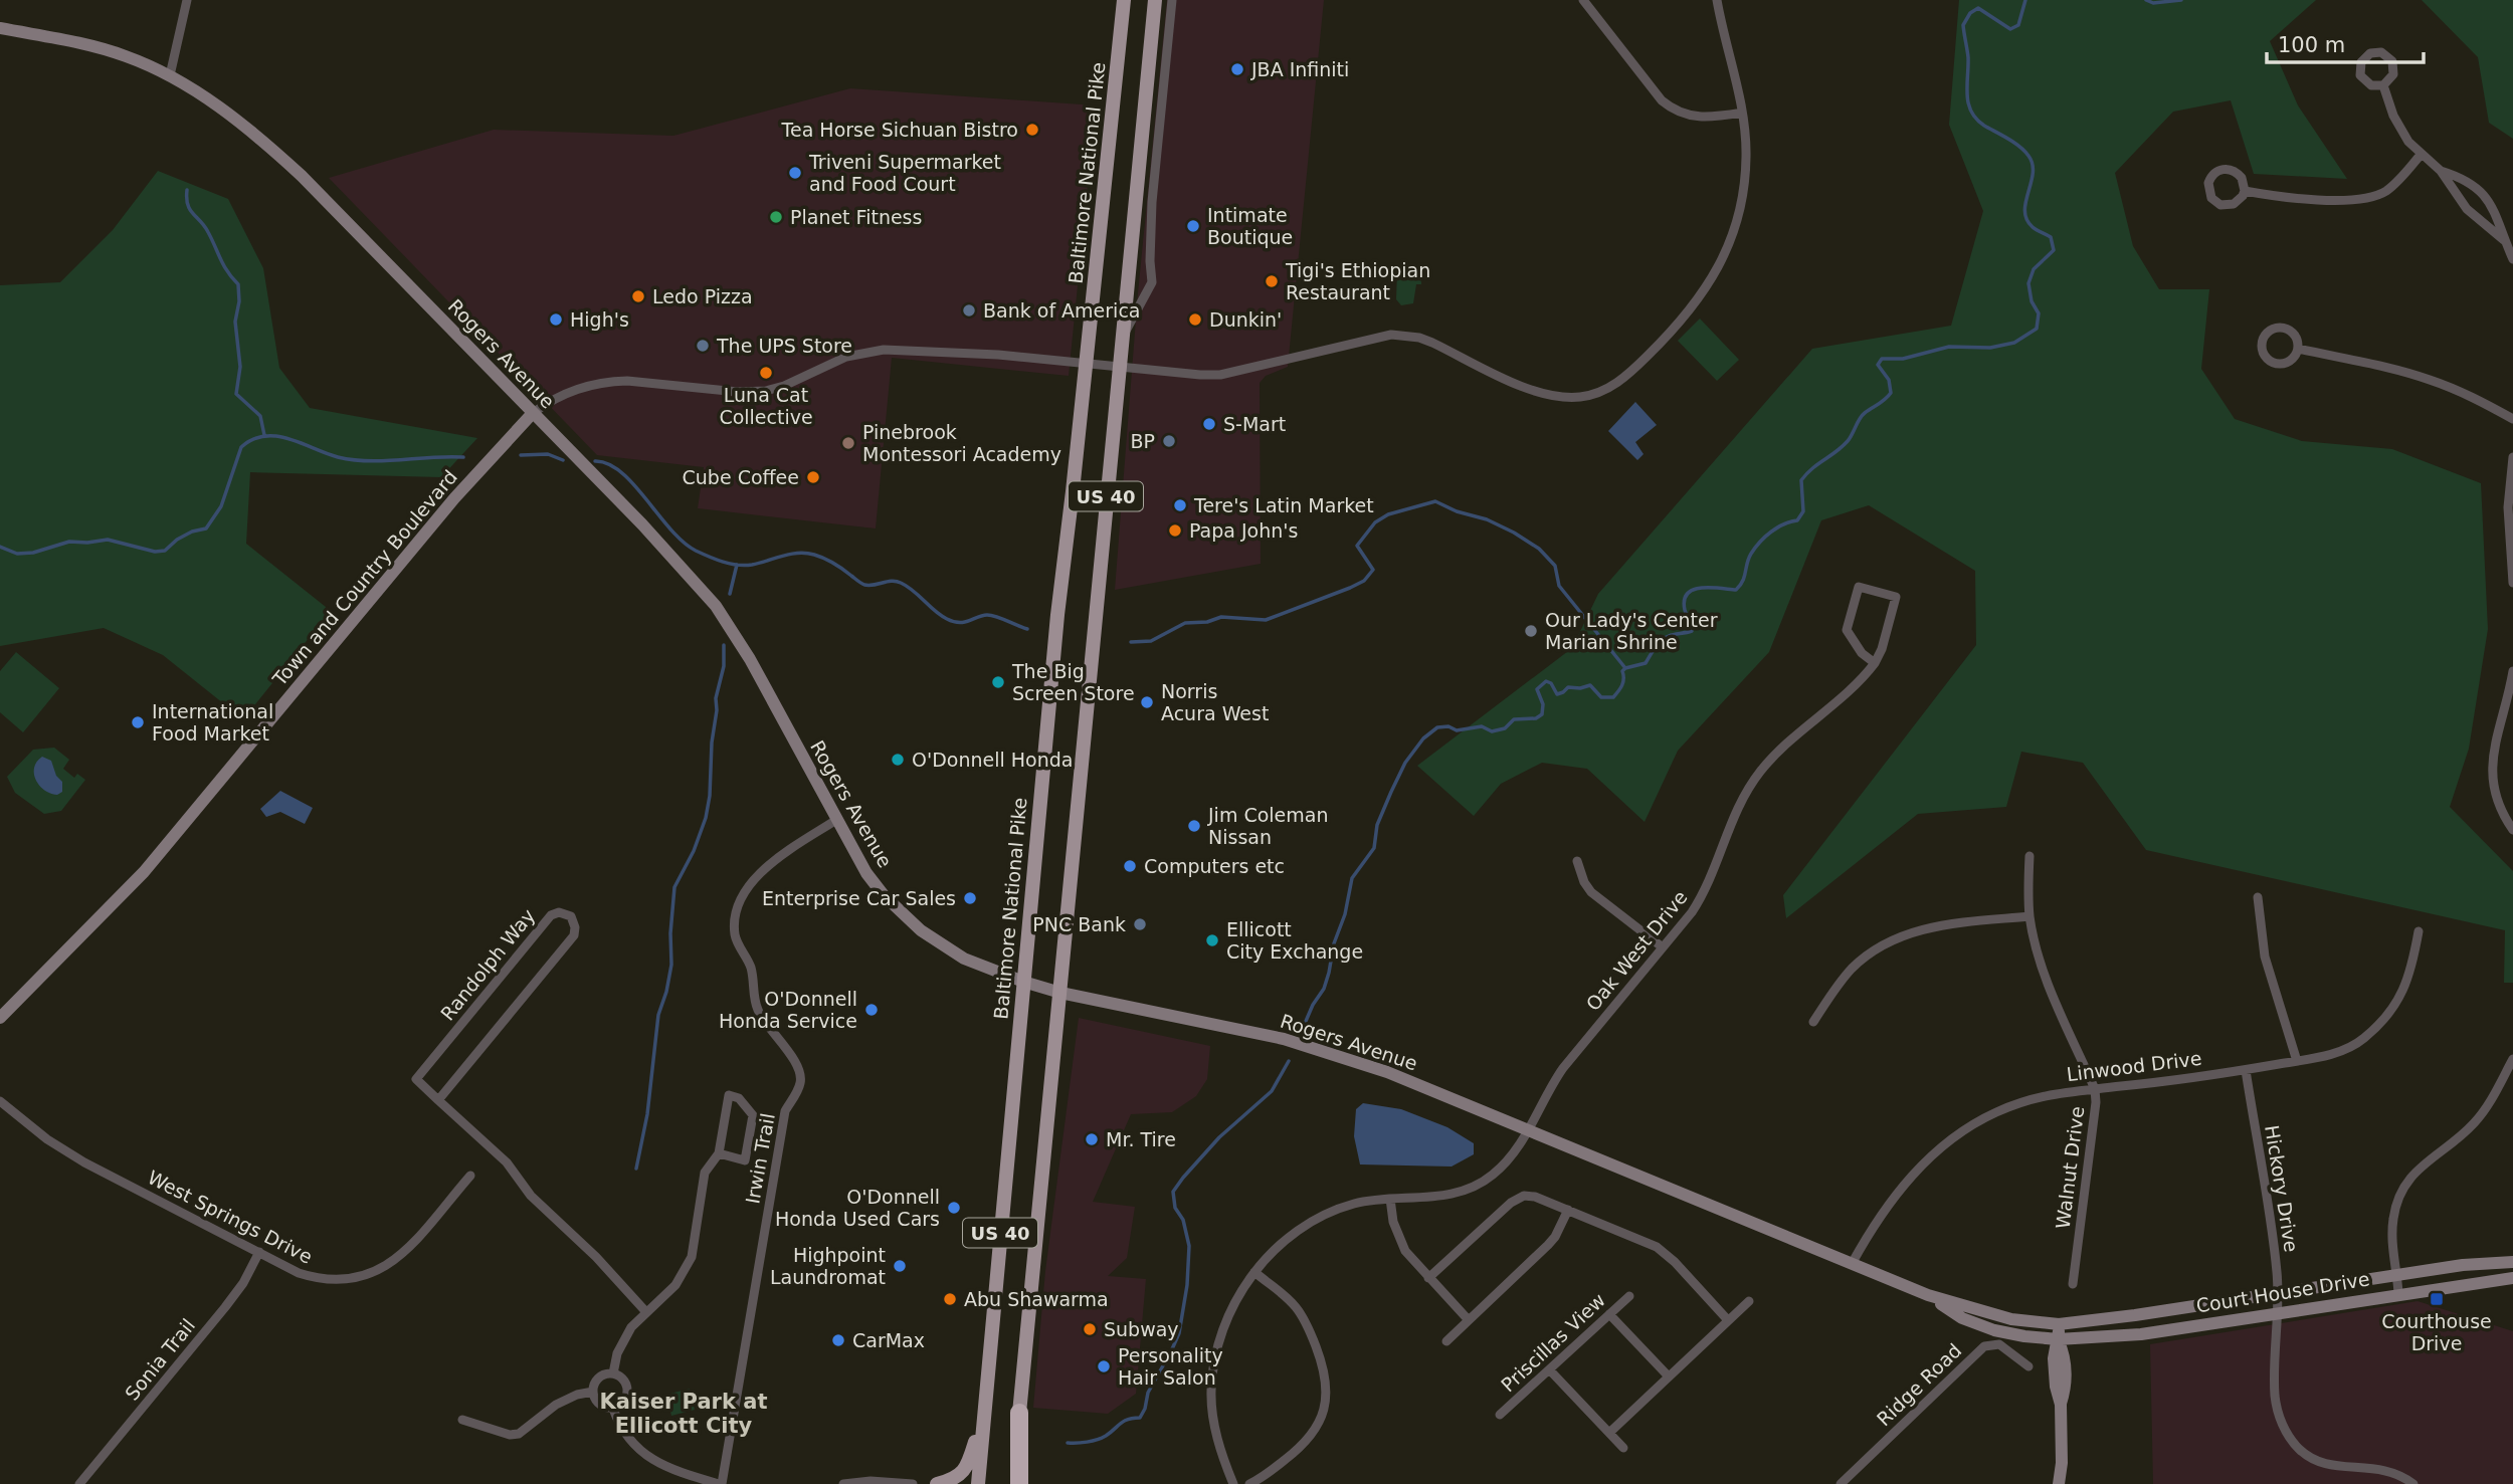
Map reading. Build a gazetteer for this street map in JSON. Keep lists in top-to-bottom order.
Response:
{
  "streets": {
    "main road": [
      "Baltimore National Pike",
      "Rogers Avenue",
      "US 40",
      "Town and Country Boulevard",
      "Court House Drive"
    ],
    "street": [
      "Oak West Drive",
      "Randolph Way",
      "Linwood Drive",
      "Irwin Trail",
      "Walnut Drive",
      "Hickory Drive",
      "West Springs Drive",
      "Priscillas View",
      "Sonia Trail",
      "Ridge Road"
    ]
  },
  "crossings": [
    ["Baltimore National Pike", "Rogers Avenue"],
    ["Rogers Avenue", "US 40"],
    ["Rogers Avenue", "Town and Country Boulevard"],
    ["Rogers Avenue", "Oak West Drive"],
    ["Rogers Avenue", "Linwood Drive"],
    ["Rogers Avenue", "Irwin Trail"],
    ["Rogers Avenue", "Court House Drive"],
    ["Linwood Drive", "Walnut Drive"],
    ["Linwood Drive", "Hickory Drive"],
    ["Hickory Drive", "Court House Drive"],
    ["West Springs Drive", "Sonia Trail"]
  ],
  "districts": ["Kaiser Park at Ellicott City"],
  "places": {
    "other": [
      "JBA Infiniti",
      "Tea Horse Sichuan Bistro",
      "Triveni Supermarket and Food Court",
      "Planet Fitness",
      "Intimate Boutique",
      "Tigi's Ethiopian Restaurant",
      "Ledo Pizza",
      "Bank of America",
      "High's",
      "Dunkin'",
      "The UPS Store",
      "Luna Cat Collective",
      "S-Mart",
      "BP",
      "Pinebrook Montessori Academy",
      "Cube Coffee",
      "Tere's Latin Market",
      "Papa John's",
      "Our Lady's Center Marian Shrine",
      "The Big Screen Store",
      "Norris Acura West",
      "International Food Market",
      "O'Donnell Honda",
      "Jim Coleman Nissan",
      "Computers etc",
      "Enterprise Car Sales",
      "PNC Bank",
      "Ellicott City Exchange",
      "O'Donnell Honda Service",
      "Mr. Tire",
      "O'Donnell Honda Used Cars",
      "Highpoint Laundromat",
      "Abu Shawarma",
      "Subway",
      "CarMax",
      "Personality Hair Salon"
    ],
    "transit": ["Courthouse Drive"]
  },
  "scale_bar": "100 m"
}
